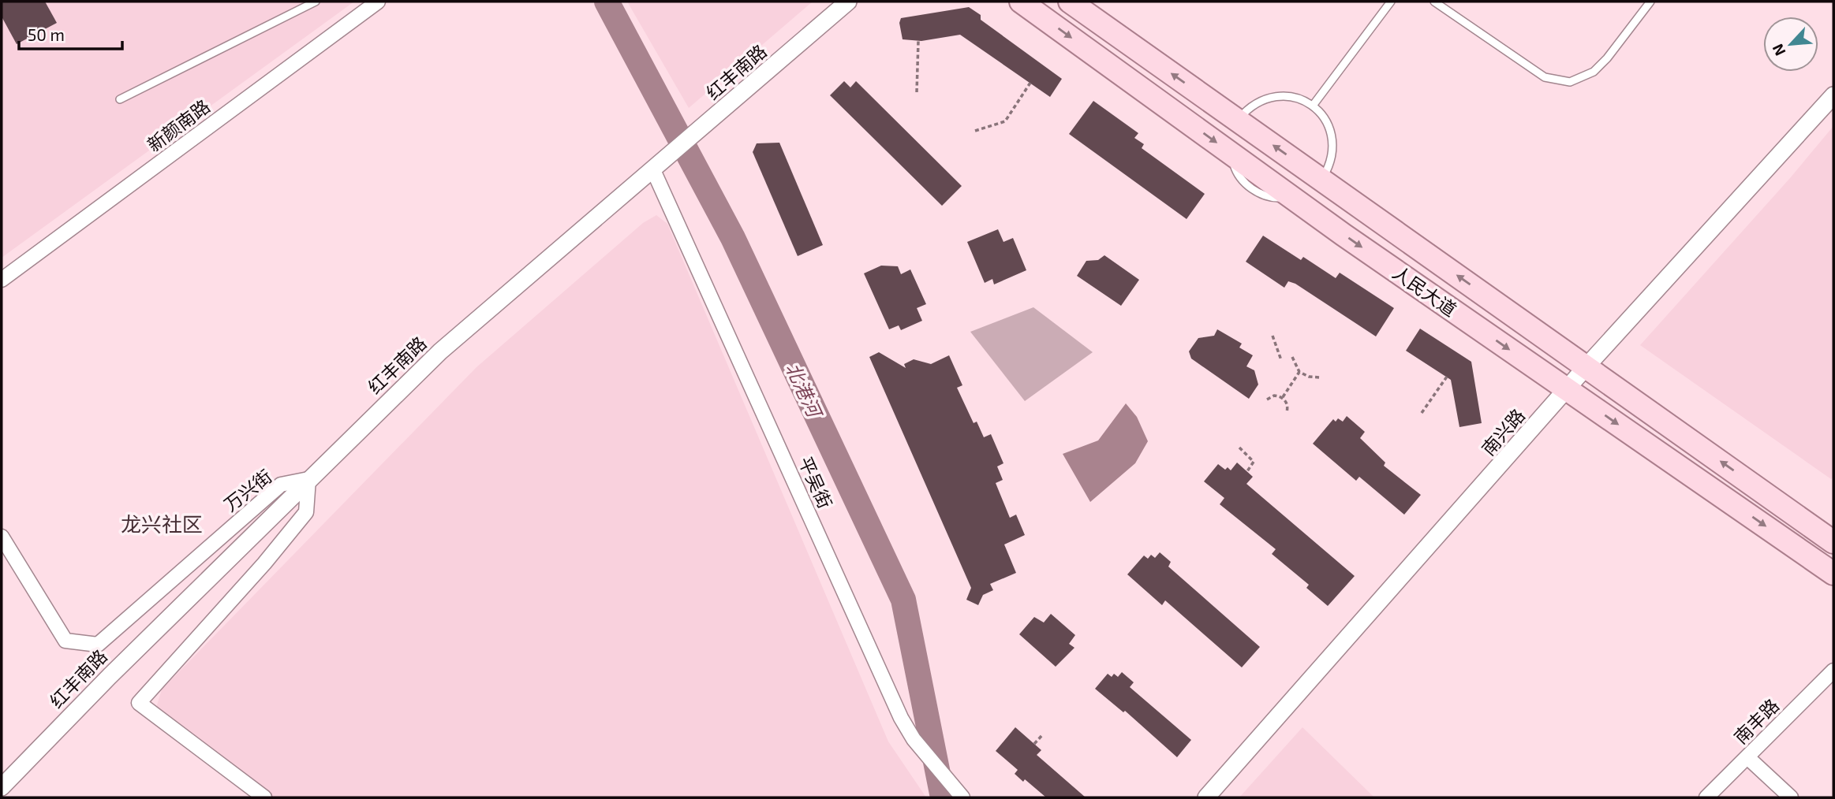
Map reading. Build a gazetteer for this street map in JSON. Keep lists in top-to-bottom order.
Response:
{
  "streets": {
    "main road": ["人民大道"],
    "street": [
      "红丰南路",
      "新颜南路",
      "南兴路",
      "平吴街",
      "万兴街",
      "南丰路"
    ]
  },
  "crossings": [
    ["红丰南路", "平吴街"],
    ["红丰南路", "万兴街"],
    ["人民大道", "南兴路"]
  ],
  "districts": ["龙兴社区"],
  "water": ["北港河"],
  "scale_bar": "50 m",
  "north": "bottom left"
}
